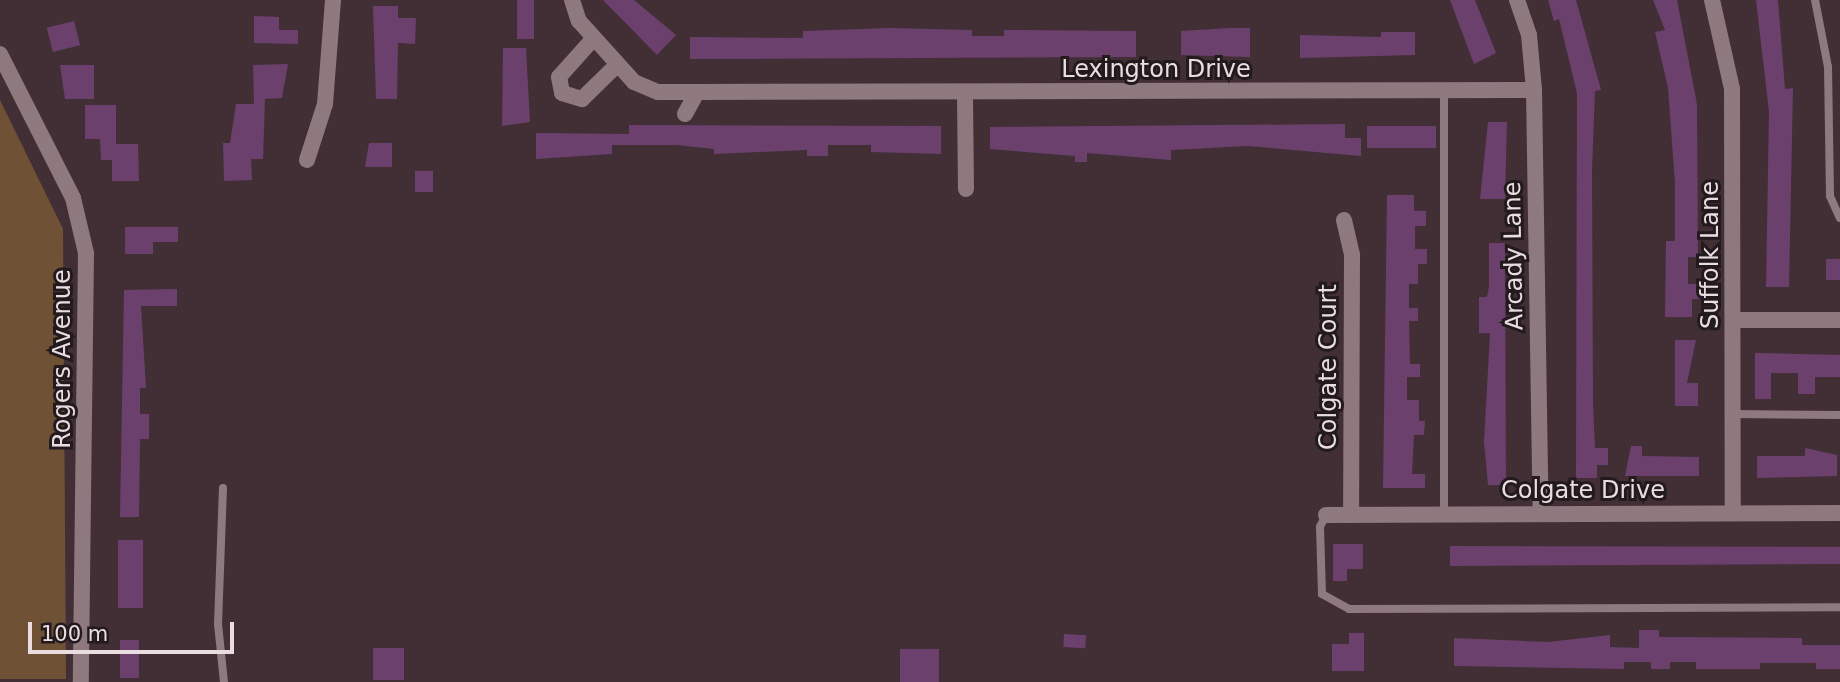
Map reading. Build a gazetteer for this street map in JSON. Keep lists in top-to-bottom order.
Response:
{
  "streets": {
    "street": [
      "Lexington Drive",
      "Suffolk Lane",
      "Arcady Lane",
      "Rogers Avenue",
      "Colgate Court",
      "Colgate Drive"
    ]
  },
  "crossings": [
    ["Lexington Drive", "Arcady Lane"],
    ["Suffolk Lane", "Colgate Drive"],
    ["Arcady Lane", "Colgate Drive"],
    ["Colgate Court", "Colgate Drive"]
  ],
  "scale_bar": "100 m"
}
